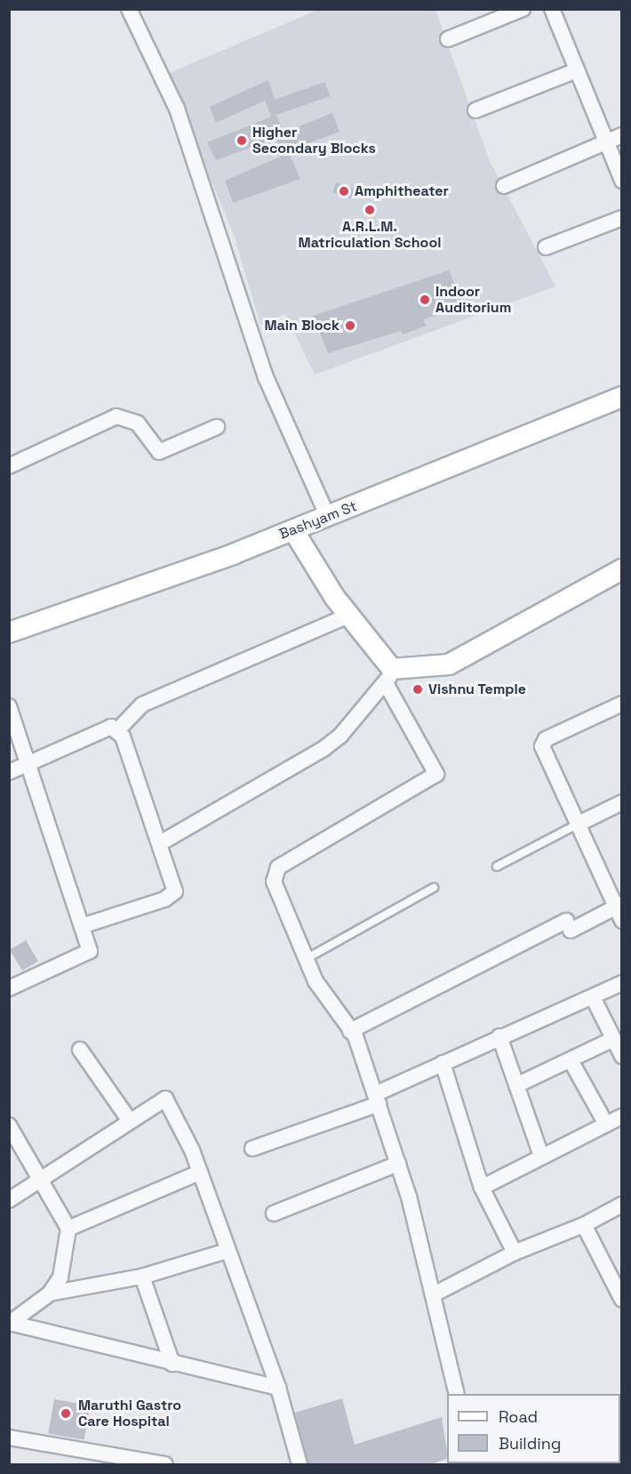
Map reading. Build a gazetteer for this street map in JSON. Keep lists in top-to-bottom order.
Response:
{
  "streets": {
    "street": ["Bashyam St"]
  },
  "places": [
    "Higher Secondary Blocks",
    "Amphitheater",
    "A.R.L.M. Matriculation School",
    "Indoor Auditorium",
    "Main Block",
    "Vishnu Temple",
    "Maruthi Gastro Care Hospital"
  ],
  "legend": ["Road", "Building"]
}
